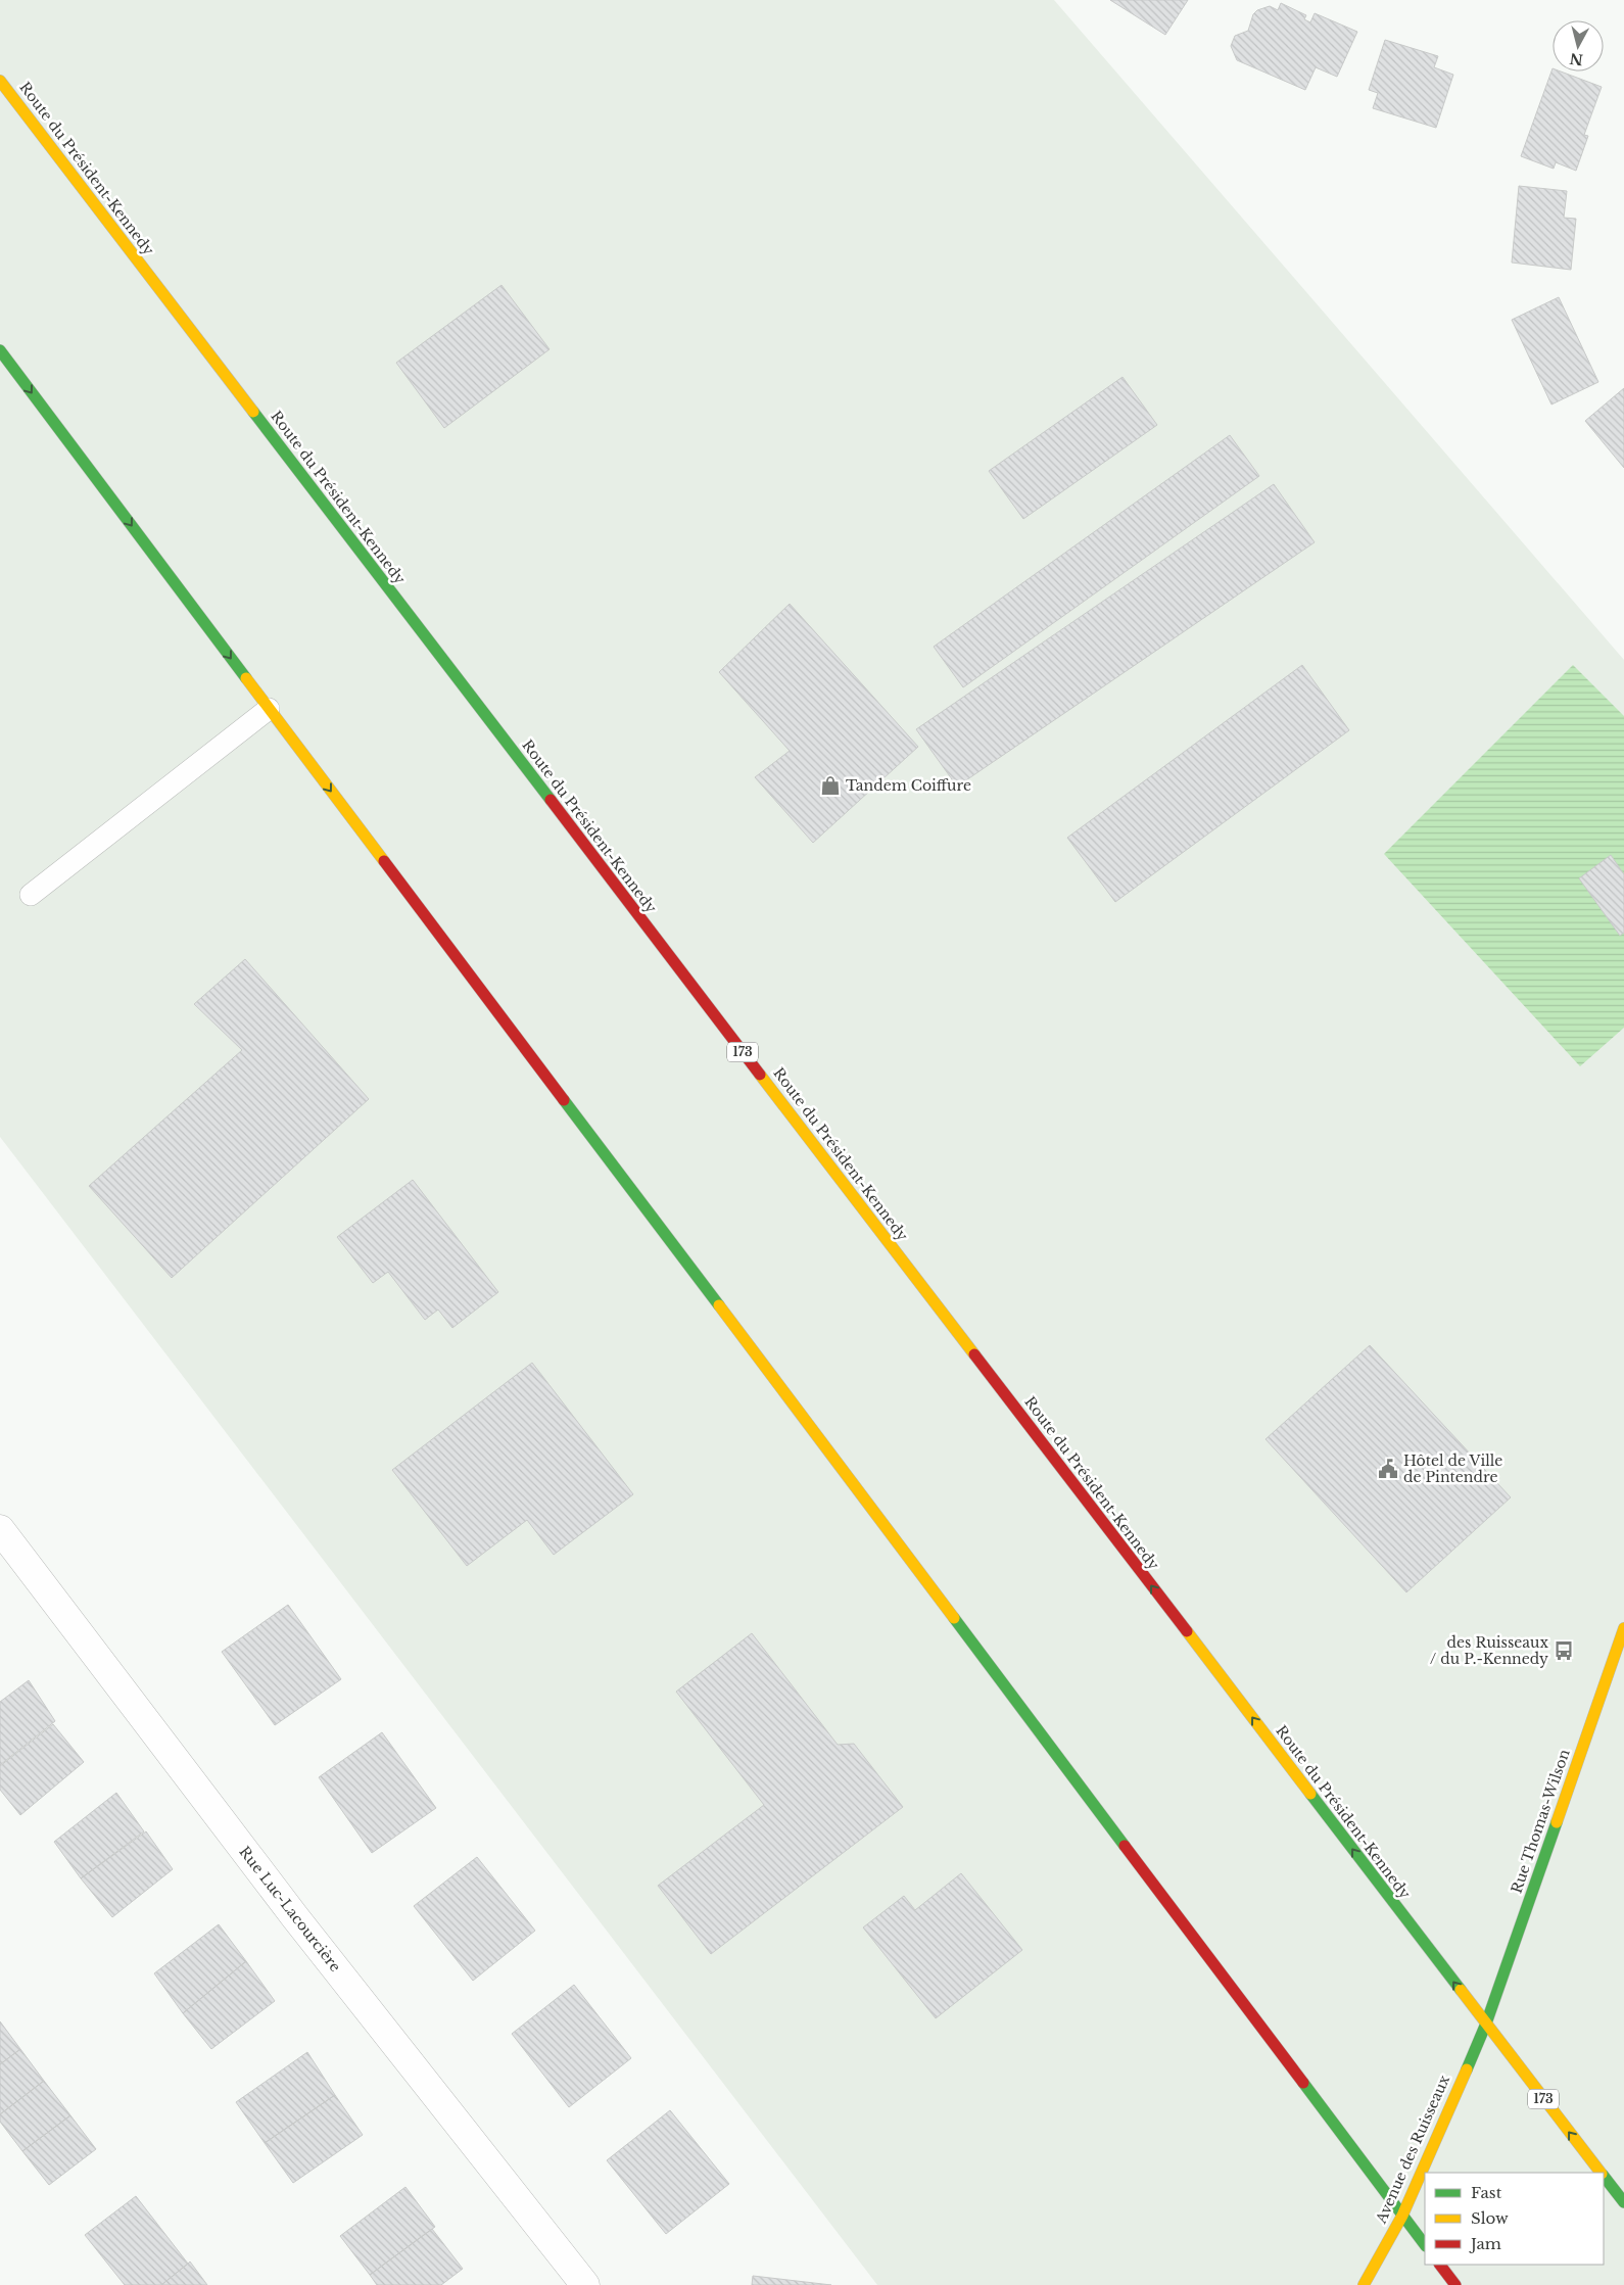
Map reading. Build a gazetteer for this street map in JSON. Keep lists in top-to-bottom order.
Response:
{
  "streets": {
    "main road": [
      "Route du Président-Kennedy",
      "173",
      "Rue Thomas-Wilson",
      "Avenue des Ruisseaux"
    ],
    "street": ["Rue Luc-Lacourcière"]
  },
  "crossings": [
    ["Route du Président-Kennedy", "Rue Thomas-Wilson"],
    ["Route du Président-Kennedy", "Avenue des Ruisseaux"],
    ["Rue Thomas-Wilson", "Avenue des Ruisseaux"]
  ],
  "one_way": ["Route du Président-Kennedy"],
  "places": {
    "shop": ["Tandem Coiffure"],
    "public building": ["Hôtel de Ville de Pintendre"],
    "bus stop": ["des Ruisseaux / du P.-Kennedy"]
  },
  "legend": ["Fast", "Slow", "Jam"],
  "north": "bottom"
}
